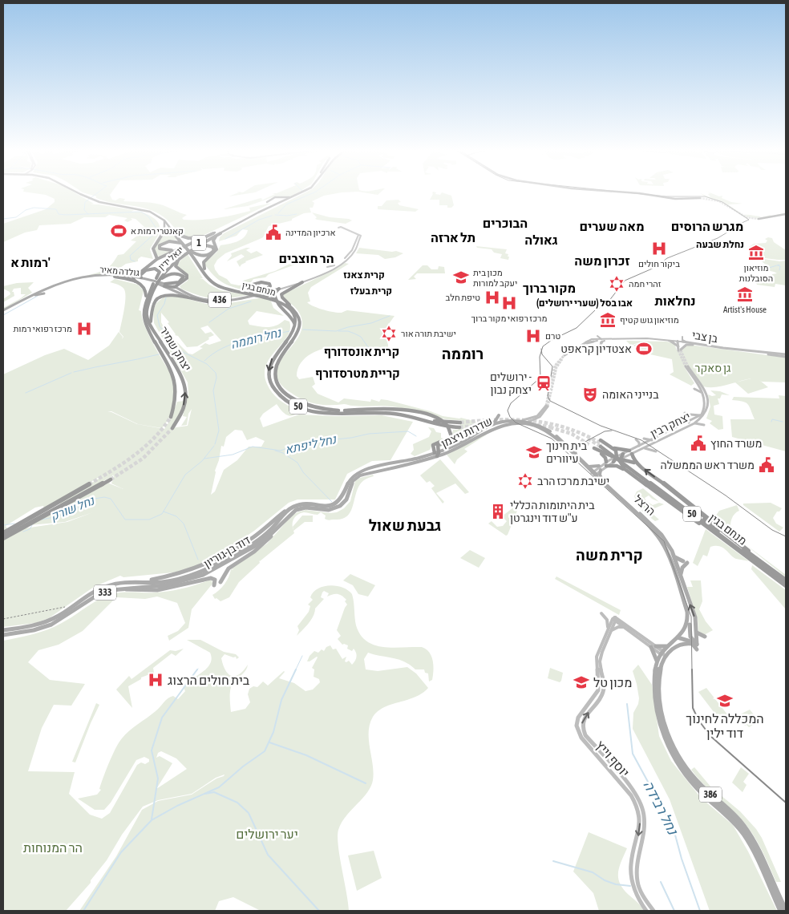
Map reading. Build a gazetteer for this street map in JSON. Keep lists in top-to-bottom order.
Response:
{
  "streets": {
    "highway": [
      "1",
      "יגאל ידין",
      "מנחם בגין",
      "יצחק שמיר",
      "50"
    ],
    "main road": [
      "גולדה מאיר",
      "436",
      "בן צבי",
      "יצחק רבין",
      "שדרות ויצמן",
      "הרצל",
      "דוד בן-גוריון",
      "333",
      "יוסף וייץ",
      "386"
    ]
  },
  "crossings": [
    ["1", "יגאל ידין"],
    ["1", "גולדה מאיר"],
    ["1", "יצחק שמיר"],
    ["יגאל ידין", "גולדה מאיר"],
    ["יגאל ידין", "יצחק שמיר"],
    ["גולדה מאיר", "יצחק שמיר"],
    ["מנחם בגין", "50"],
    ["יצחק רבין", "הרצל"],
    ["שדרות ויצמן", "הרצל"],
    ["שדרות ויצמן", "דוד בן-גוריון"],
    ["הרצל", "386"]
  ],
  "districts": [
    "הבוכרים",
    "מאה שערים",
    "מגרש הרוסים",
    "תל ארזה",
    "גאולה",
    "נחלת שבעה",
    "הר חוצבים",
    "זכרון משה",
    "רמות א'",
    "קרית צאנז",
    "מקור ברוך",
    "קרית בעלז",
    "נחלאות",
    "אבו בסל (שערי ירושלים)",
    "קרית אונסדורף",
    "רוממה",
    "קריית מטרסדורף",
    "גבעת שאול",
    "קרית משה"
  ],
  "water": [
    "נחל רוממה",
    "נחל ליפתא",
    "נחל שורק",
    "נחל רבידה"
  ],
  "parks": ["גן סאקר", "יער ירושלים", "הר המנוחות"],
  "places": {
    "sports": ["קאנטרי רמות א", "אצטדיון קראפט"],
    "public building": ["ארכיון המדינה", "משרד החוץ", "משרד ראש הממשלה"],
    "hospital": [
      "ביקור חולים",
      "טיפת חלב",
      "מרכז רפואי מקור ברוך",
      "מרכז רפואי רמות",
      "טרם",
      "בית חולים הרצוג"
    ],
    "museum": ["מוזיאון הסובלנות", "Artist's House", "מוזיאון גוש קטיף"],
    "school or university": [
      "מכון בית יעקב למורות",
      "בית חינוך עיוורים",
      "מכון טל",
      "המכללה לחינוך דוד ילין"
    ],
    "synagogue": ["זהרי חמה", "ישיבת תורה אור", "ישיבת מרכז הרב"],
    "station": ["ירושלים - יצחק נבון"],
    "theatre": ["בנייני האומה"],
    "building": ["בית היתומות הכללי ע\"ש דוד וינגרטן"]
  }
}
